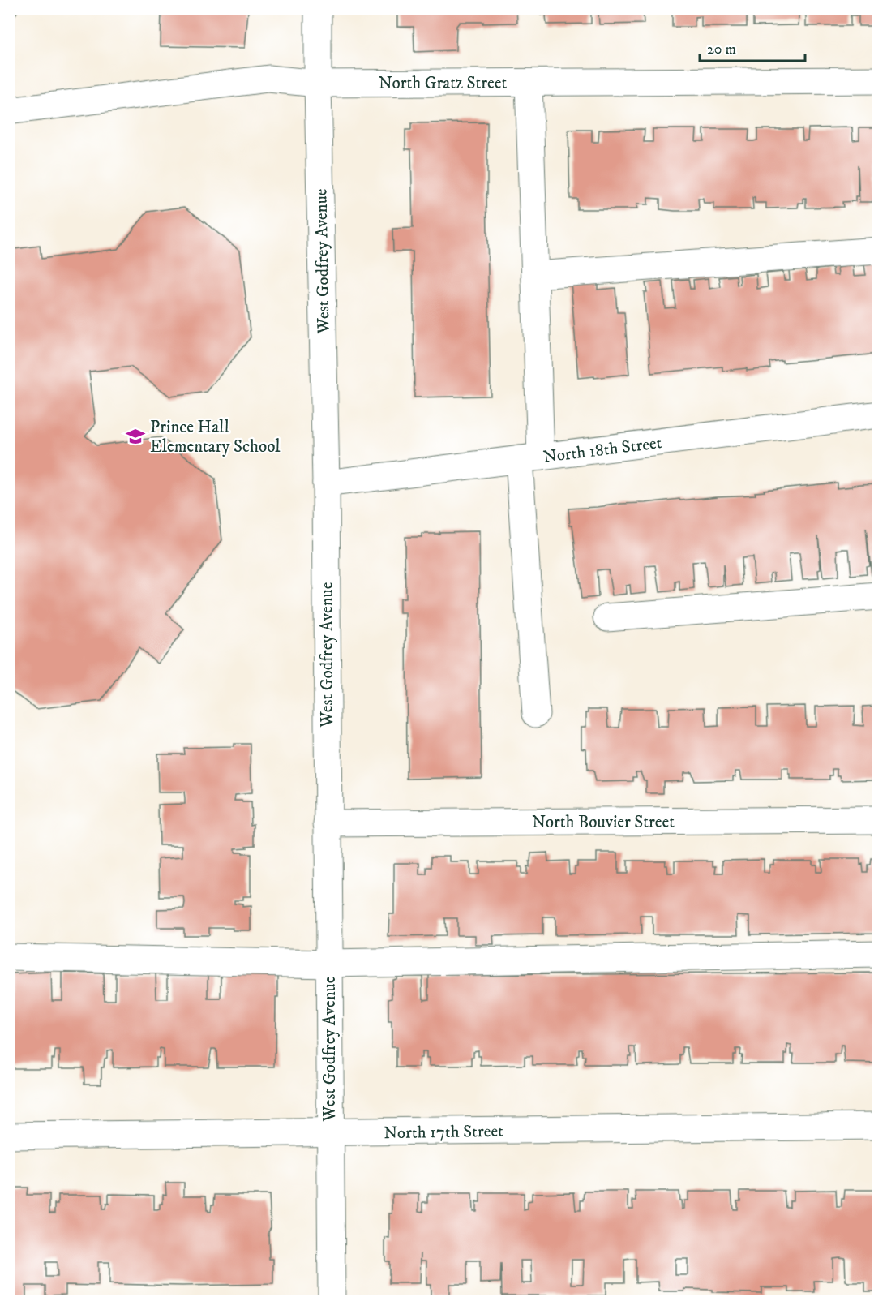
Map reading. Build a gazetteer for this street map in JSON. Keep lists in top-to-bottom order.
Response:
{
  "streets": {
    "street": [
      "North Gratz Street",
      "West Godfrey Avenue",
      "North 18th Street",
      "North Bouvier Street",
      "North 17th Street"
    ]
  },
  "crossings": [
    ["North Gratz Street", "West Godfrey Avenue"],
    ["West Godfrey Avenue", "North 18th Street"],
    ["West Godfrey Avenue", "North Bouvier Street"],
    ["West Godfrey Avenue", "North 17th Street"]
  ],
  "places": {
    "school or university": ["Prince Hall Elementary School"]
  },
  "scale_bar": "20 m"
}
